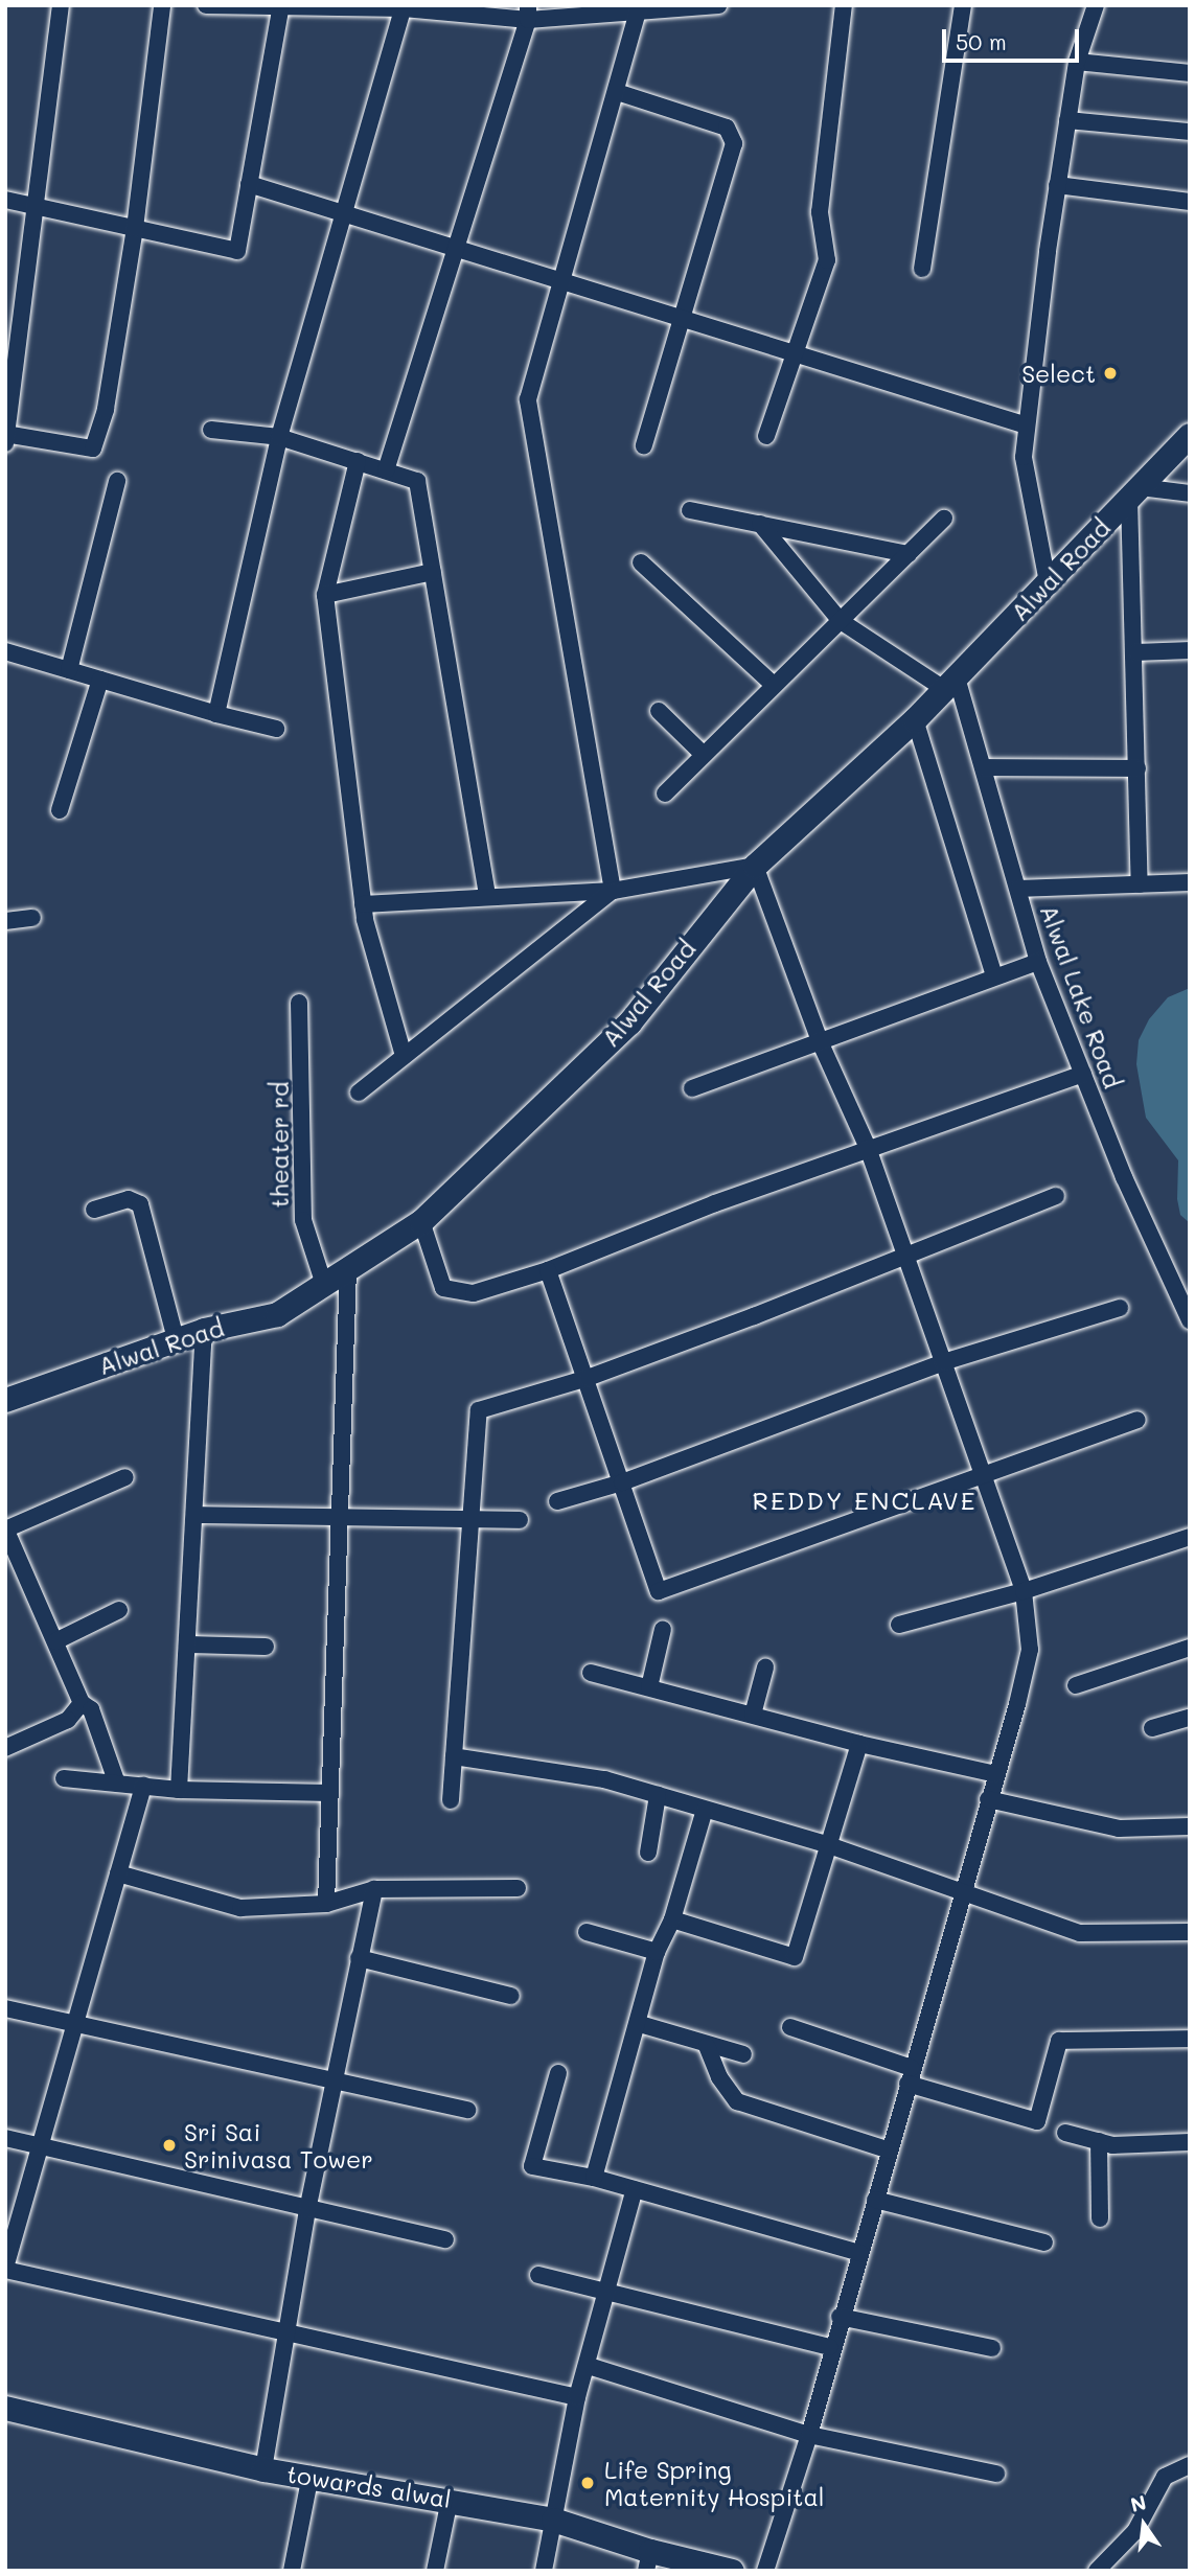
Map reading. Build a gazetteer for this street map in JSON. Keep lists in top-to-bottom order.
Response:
{
  "streets": {
    "main road": ["Alwal Road", "towards alwal"],
    "street": ["Alwal Lake Road", "theater rd"]
  },
  "crossings": [
    ["Alwal Road", "Alwal Lake Road"],
    ["Alwal Road", "theater rd"]
  ],
  "districts": ["REDDY ENCLAVE"],
  "places": ["Select", "Sri Sai Srinivasa Tower", "Life Spring Maternity Hospital"],
  "scale_bar": "50 m",
  "north": "top"
}
